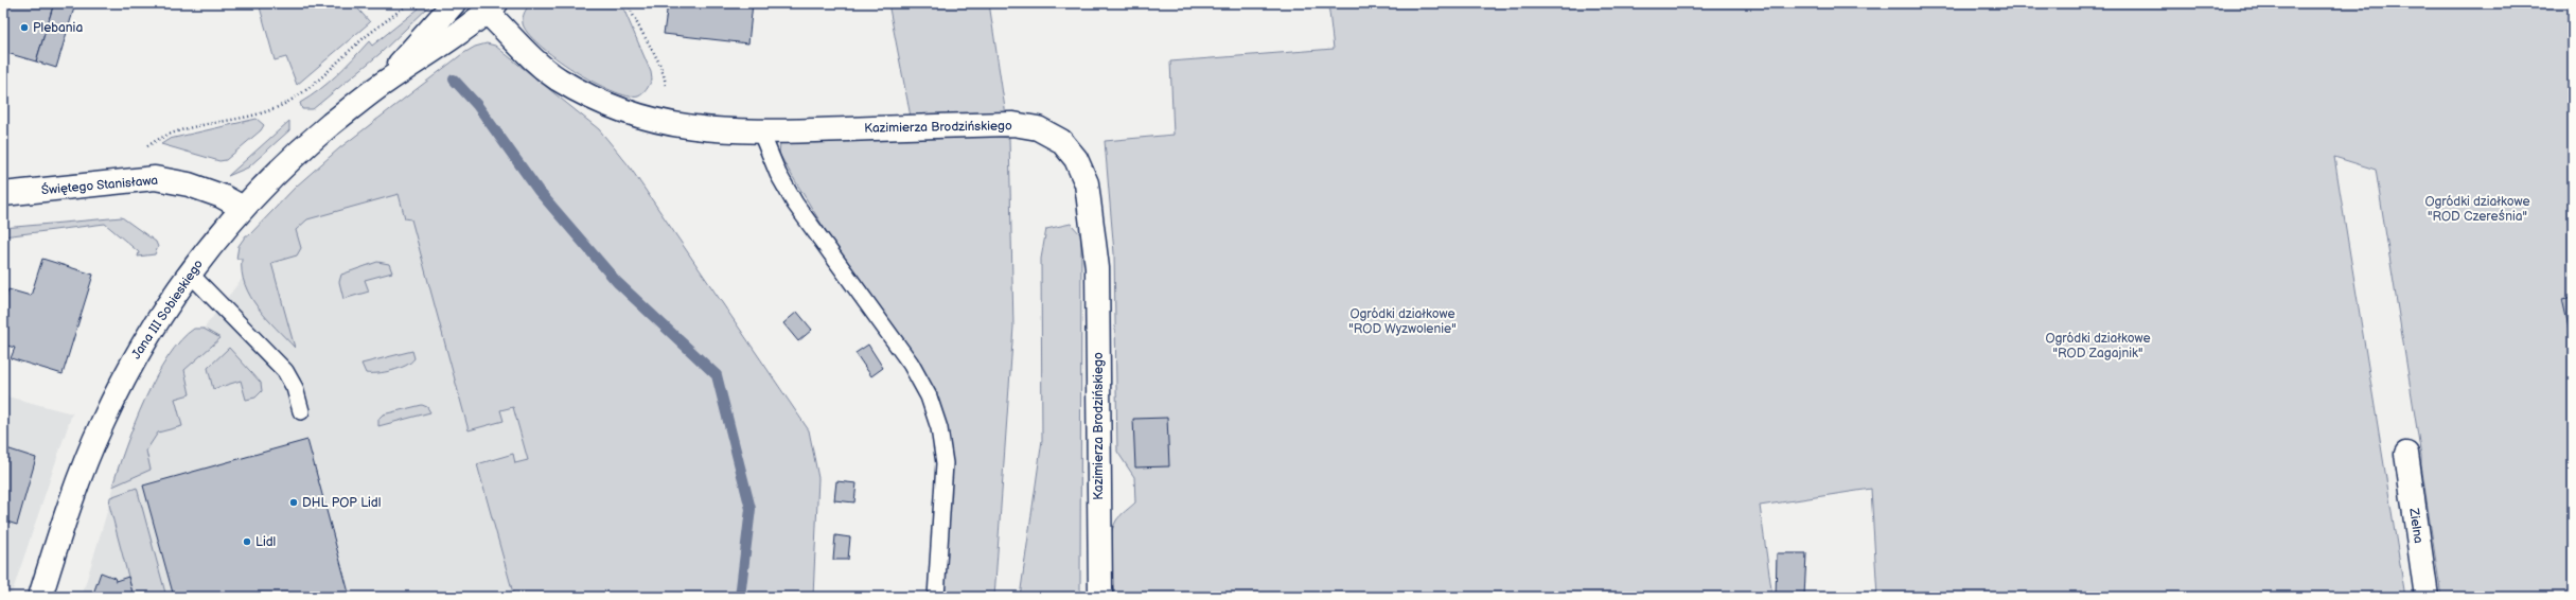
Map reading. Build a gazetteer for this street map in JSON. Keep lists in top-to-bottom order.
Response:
{
  "streets": {
    "street": [
      "Kazimierza Brodzińskiego",
      "Świętego Stanisława",
      "Jana III Sobieskiego",
      "Zielna"
    ]
  },
  "crossings": [
    ["Kazimierza Brodzińskiego", "Jana III Sobieskiego"],
    ["Świętego Stanisława", "Jana III Sobieskiego"]
  ],
  "parks": ["Ogródki działkowe \"ROD Czereśnia\"", "Ogródki działkowe \"ROD Wyzwolenie\"", "Ogródki działkowe \"ROD Zagajnik\""],
  "places": ["Plebania", "DHL POP Lidl", "Lidl"]
}
